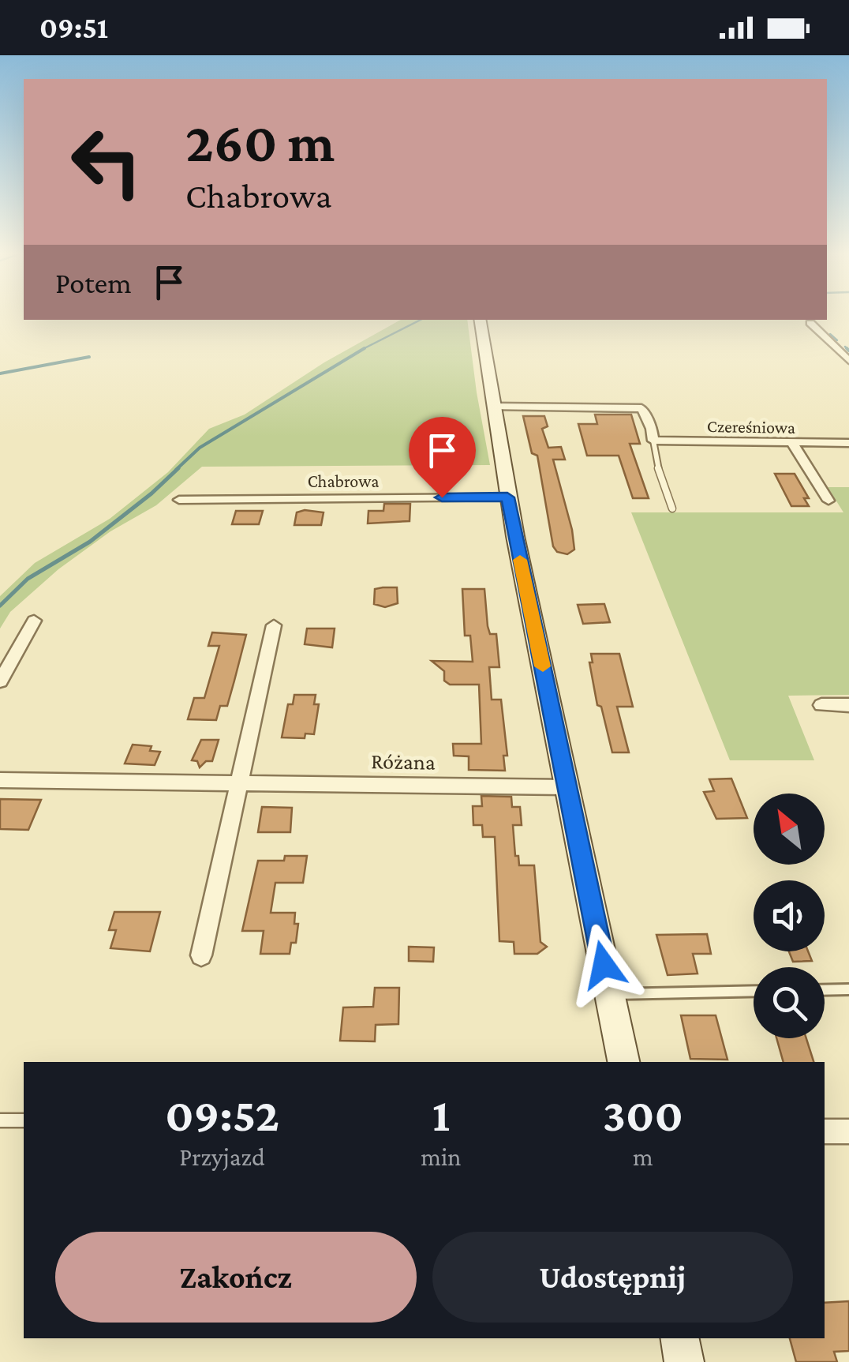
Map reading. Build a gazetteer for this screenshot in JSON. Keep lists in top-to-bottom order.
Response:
{
  "streets": {
    "street": ["Czereśniowa", "Chabrowa", "Różana"]
  },
  "north": "top left",
  "page": {
    "status": "09:51",
    "turn": ["260 m", "Chabrowa"],
    "then": "Potem",
    "eta": [
      "09:52",
      "Przyjazd",
      "1",
      "min",
      "300",
      "m"
    ],
    "buttons": ["Zakończ", "Udostępnij"]
  }
}
